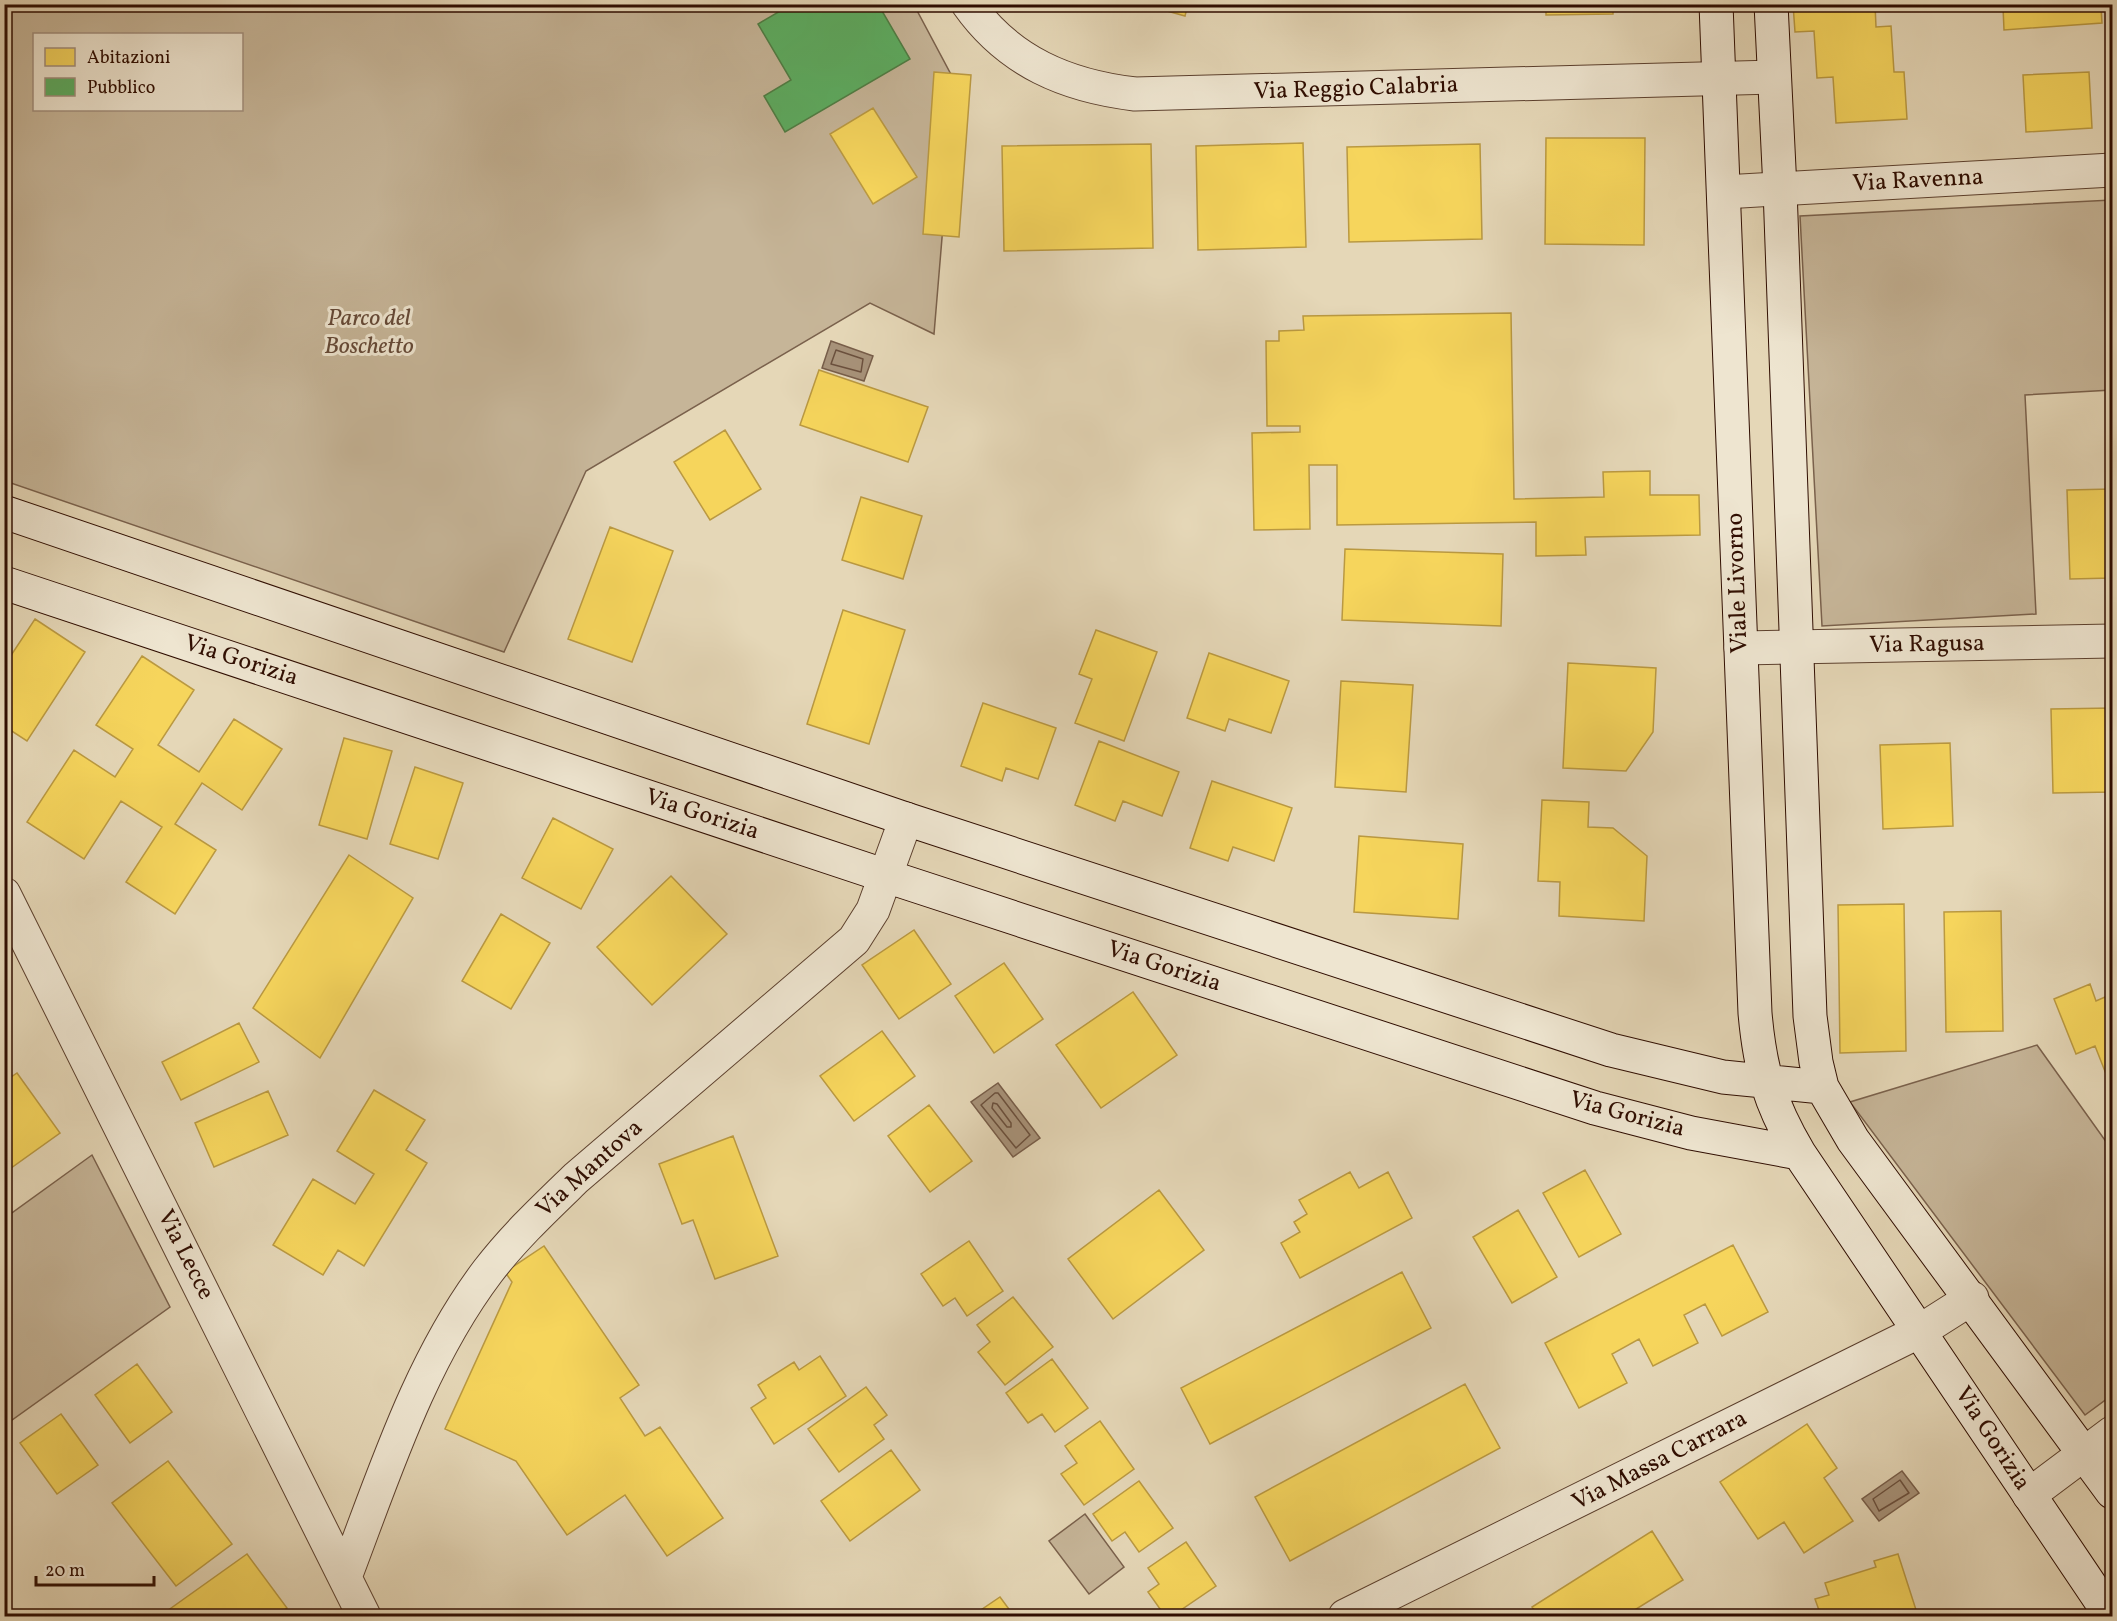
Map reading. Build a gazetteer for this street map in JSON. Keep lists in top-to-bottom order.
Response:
{
  "streets": {
    "street": [
      "Via Reggio Calabria",
      "Via Ravenna",
      "Viale Livorno",
      "Via Ragusa",
      "Via Gorizia",
      "Via Mantova",
      "Via Lecce",
      "Via Massa Carrara"
    ]
  },
  "crossings": [
    ["Via Reggio Calabria", "Viale Livorno"],
    ["Via Ravenna", "Viale Livorno"],
    ["Viale Livorno", "Via Ragusa"],
    ["Viale Livorno", "Via Gorizia"],
    ["Via Gorizia", "Via Mantova"],
    ["Via Gorizia", "Via Massa Carrara"],
    ["Via Mantova", "Via Lecce"]
  ],
  "parks": ["Parco del Boschetto"],
  "legend": ["Abitazioni", "Pubblico"],
  "scale_bar": "20 m"
}
